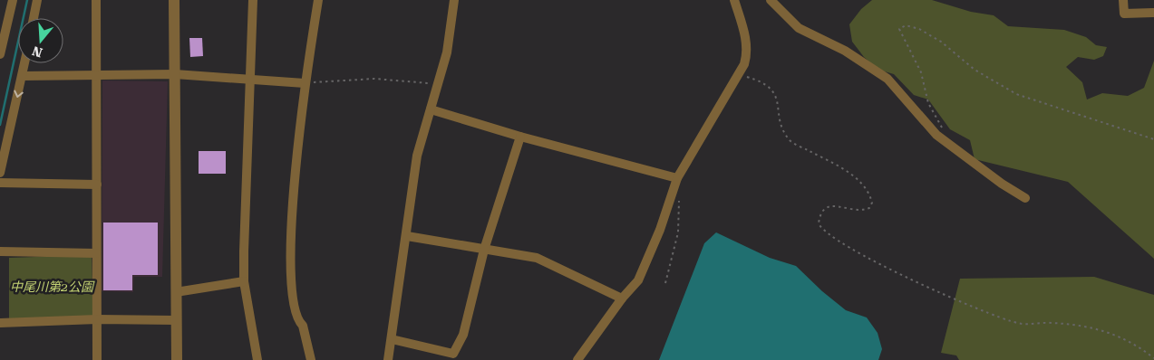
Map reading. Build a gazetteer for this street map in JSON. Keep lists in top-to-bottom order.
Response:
{
  "parks": ["中尾川第2公園"],
  "north": "bottom"
}
